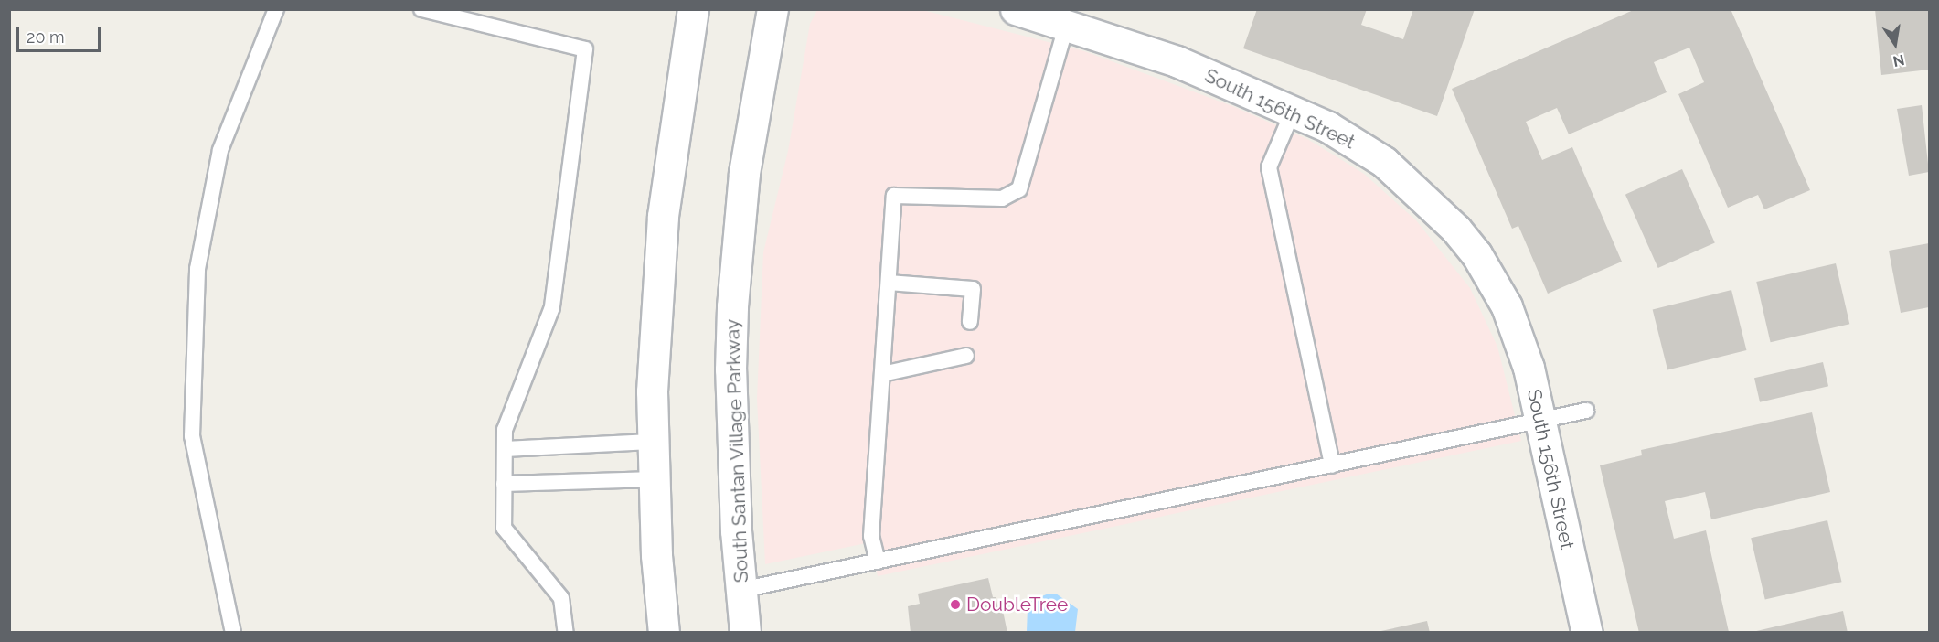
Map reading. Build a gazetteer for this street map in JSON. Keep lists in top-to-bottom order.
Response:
{
  "streets": {
    "main road": ["South 156th Street", "South Santan Village Parkway"]
  },
  "places": ["DoubleTree"],
  "scale_bar": "20 m",
  "north": "bottom"
}
